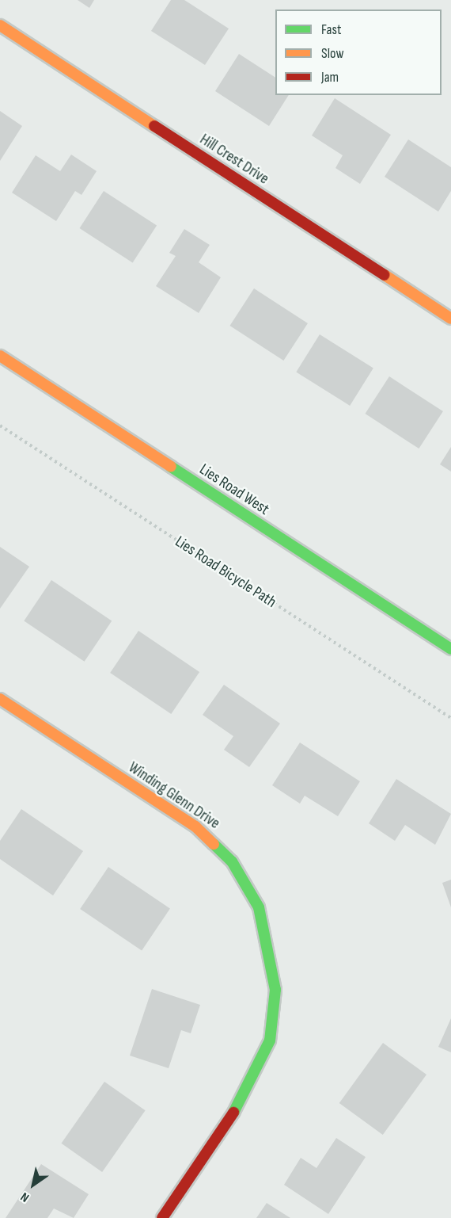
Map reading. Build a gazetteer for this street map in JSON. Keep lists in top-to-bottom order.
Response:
{
  "streets": {
    "street": ["Hill Crest Drive", "Lies Road West", "Winding Glenn Drive"],
    "path": ["Lies Road Bicycle Path"]
  },
  "legend": ["Fast", "Slow", "Jam"],
  "north": "bottom left"
}
